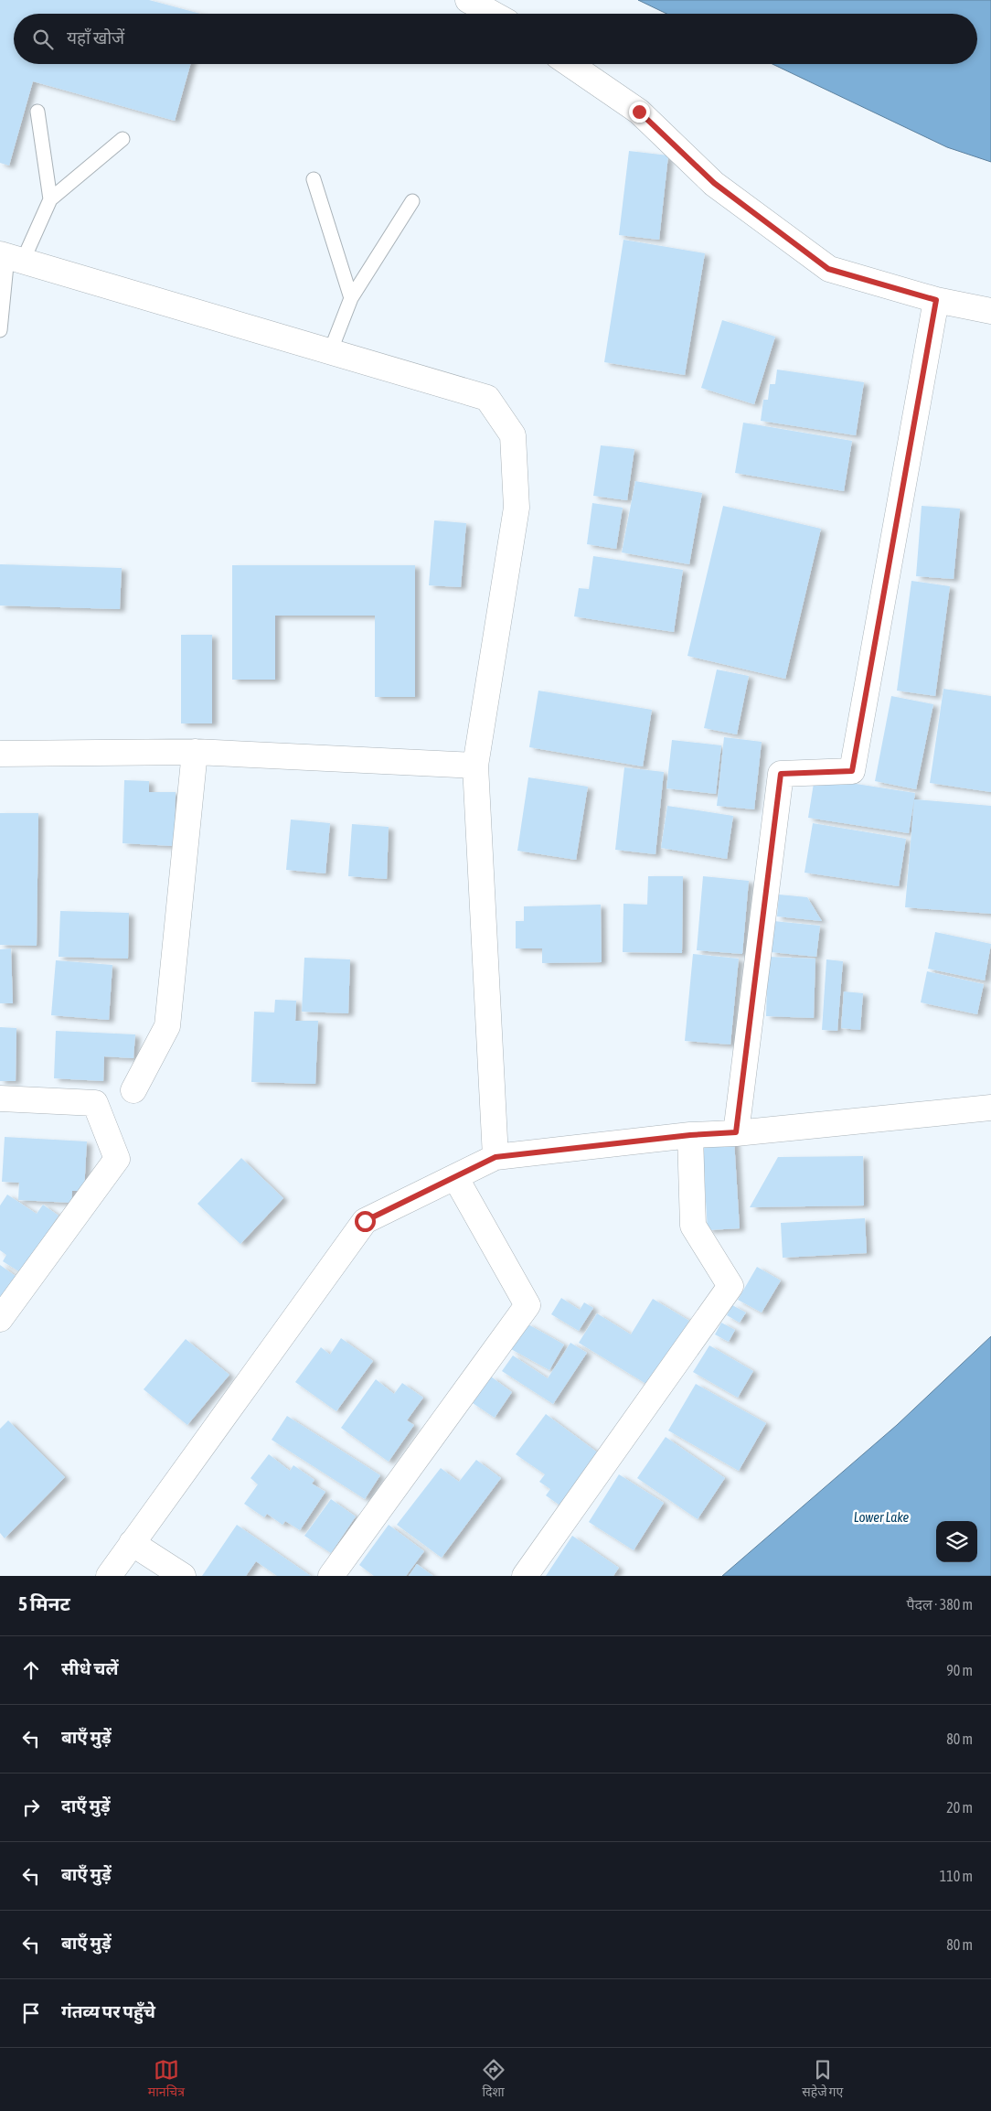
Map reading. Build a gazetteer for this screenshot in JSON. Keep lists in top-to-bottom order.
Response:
{
  "water": ["Lower Lake"],
  "page": {
    "search": "यहाँ खोजें",
    "heading": ["5 मिनट", "पैदल · 380 m"],
    "list": [
      ["सीधे चलें", "90 m"],
      ["बाएँ मुड़ें", "80 m"],
      ["दाएँ मुड़ें", "20 m"],
      ["बाएँ मुड़ें", "110 m"],
      ["बाएँ मुड़ें", "80 m"],
      "गंतव्य पर पहुँचे"
    ],
    "nav": ["मानचित्र", "दिशा", "सहेजे गए"]
  }
}
